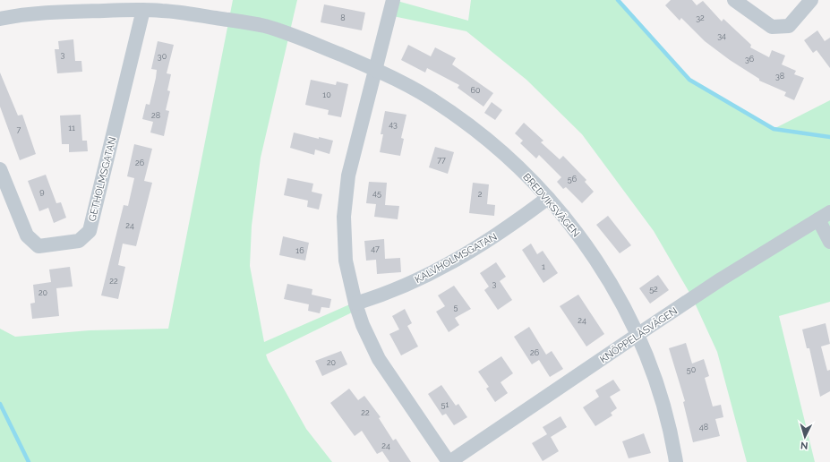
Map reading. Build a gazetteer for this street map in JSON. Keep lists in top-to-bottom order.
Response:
{
  "streets": {
    "street": [
      "GETHOLMSGATAN",
      "BREDVIKSVÄGEN",
      "KALVHOLMSGATAN",
      "KNÖPPELÅSVÄGEN"
    ]
  },
  "crossings": [
    ["BREDVIKSVÄGEN", "KALVHOLMSGATAN"],
    ["BREDVIKSVÄGEN", "KNÖPPELÅSVÄGEN"]
  ],
  "house_numbers": [
    "8",
    "32",
    "34",
    "3",
    "30",
    "36",
    "38",
    "60",
    "10",
    "28",
    "43",
    "11",
    "7",
    "77",
    "26",
    "56",
    "9",
    "45",
    "2",
    "24",
    "47",
    "16",
    "1",
    "22",
    "3",
    "52",
    "20",
    "5",
    "24",
    "26",
    "20",
    "50",
    "51",
    "22",
    "48",
    "24"
  ],
  "north": "bottom"
}
